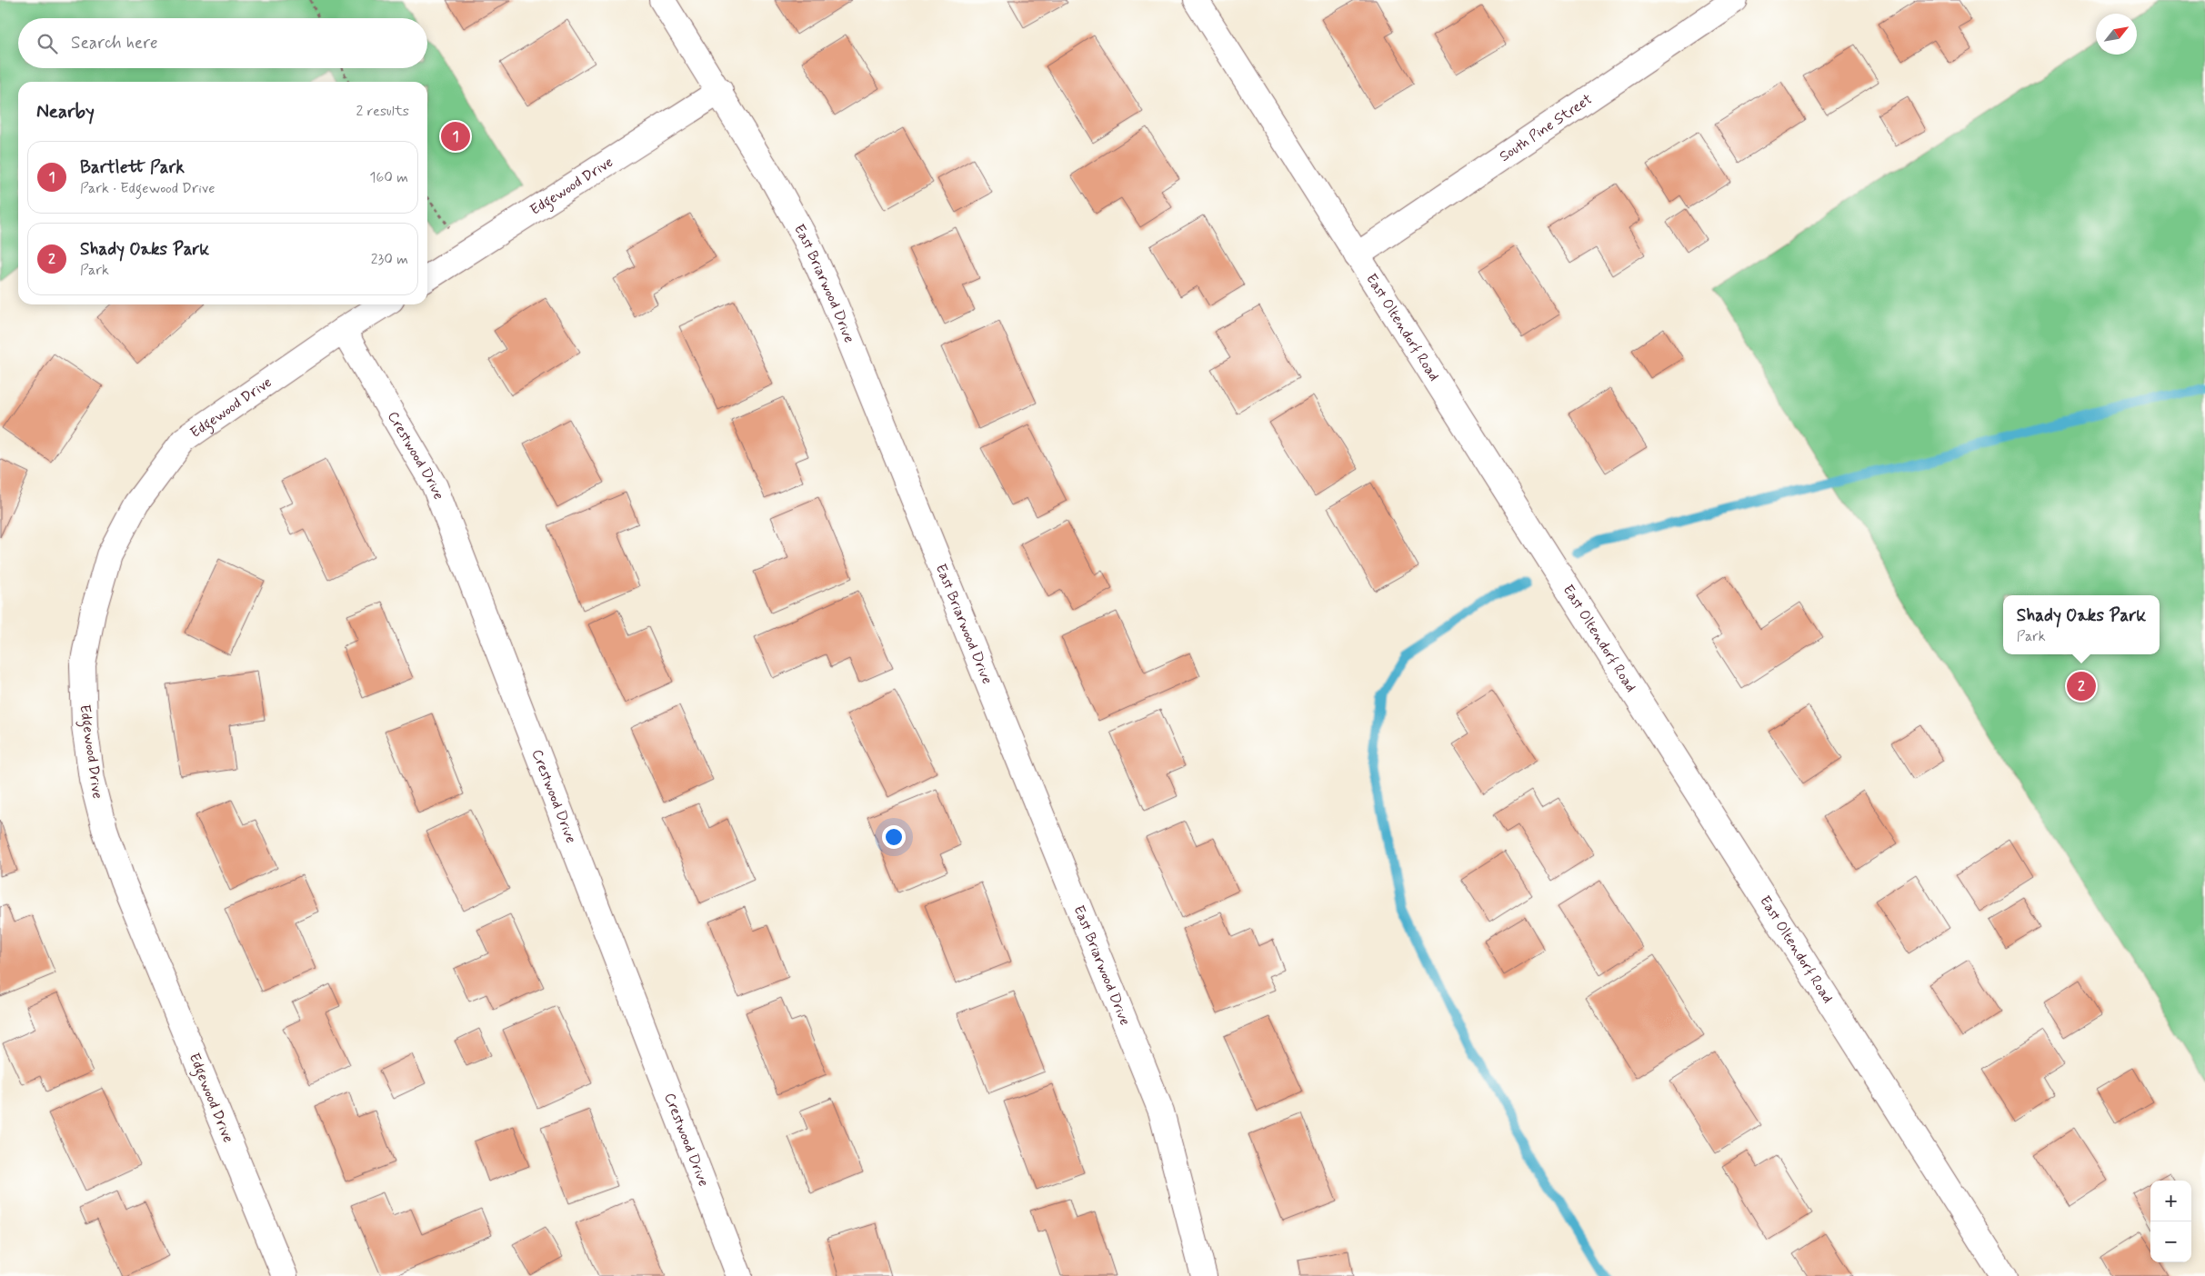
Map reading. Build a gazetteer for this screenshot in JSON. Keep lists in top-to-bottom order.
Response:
{
  "streets": {
    "street": [
      "South Pine Street",
      "Edgewood Drive",
      "East Briarwood Drive",
      "East Oltendorf Road",
      "Crestwood Drive"
    ]
  },
  "crossings": [
    ["South Pine Street", "East Oltendorf Road"],
    ["Edgewood Drive", "East Briarwood Drive"],
    ["Edgewood Drive", "Crestwood Drive"]
  ],
  "north": "top right",
  "page": {
    "search": "Search here",
    "heading": ["Nearby", "2 results"],
    "pins": ["1", "2"],
    "list": [
      {
        "mark": "1",
        "name": "Bartlett Park",
        "note": "Park · Edgewood Drive",
        "value": "160 m"
      },
      {
        "mark": "2",
        "name": "Shady Oaks Park",
        "note": "Park",
        "value": "230 m"
      }
    ],
    "popup": ["Shady Oaks Park", "Park"],
    "map_buttons": ["+", "−"]
  }
}
